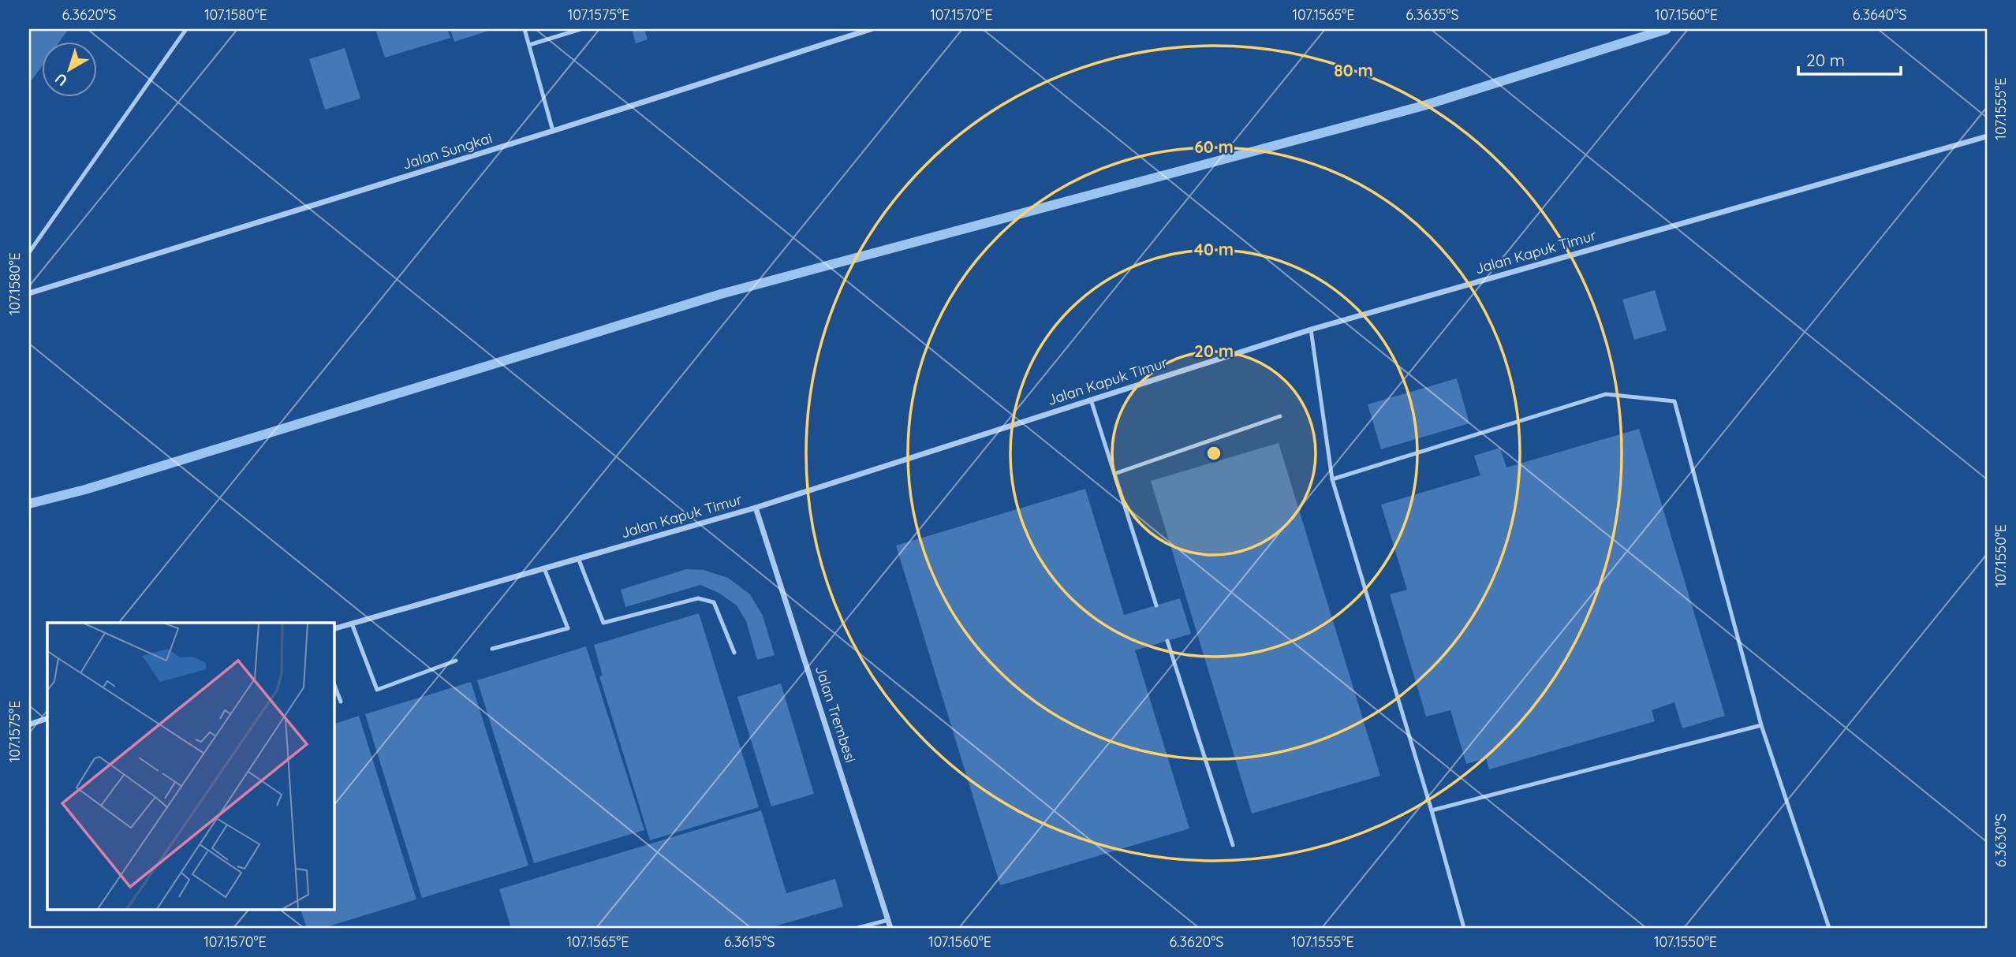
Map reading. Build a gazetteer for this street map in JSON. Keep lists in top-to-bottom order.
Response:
{
  "streets": {
    "street": ["Jalan Sungkai", "Jalan Kapuk Timur", "Jalan Trembesi"]
  },
  "crossings": [
    ["Jalan Kapuk Timur", "Jalan Trembesi"]
  ],
  "scale_bar": "20 m",
  "north": "bottom left",
  "coordinates": [
    "6.3620°S",
    "107.1580°E",
    "107.1575°E",
    "107.1570°E",
    "107.1565°E",
    "6.3635°S",
    "107.1560°E",
    "6.3640°S",
    "107.1555°E",
    "107.1550°E",
    "6.3630°S",
    "6.3615°S"
  ],
  "rings": [
    "80 m",
    "60 m",
    "40 m",
    "20 m"
  ]
}
